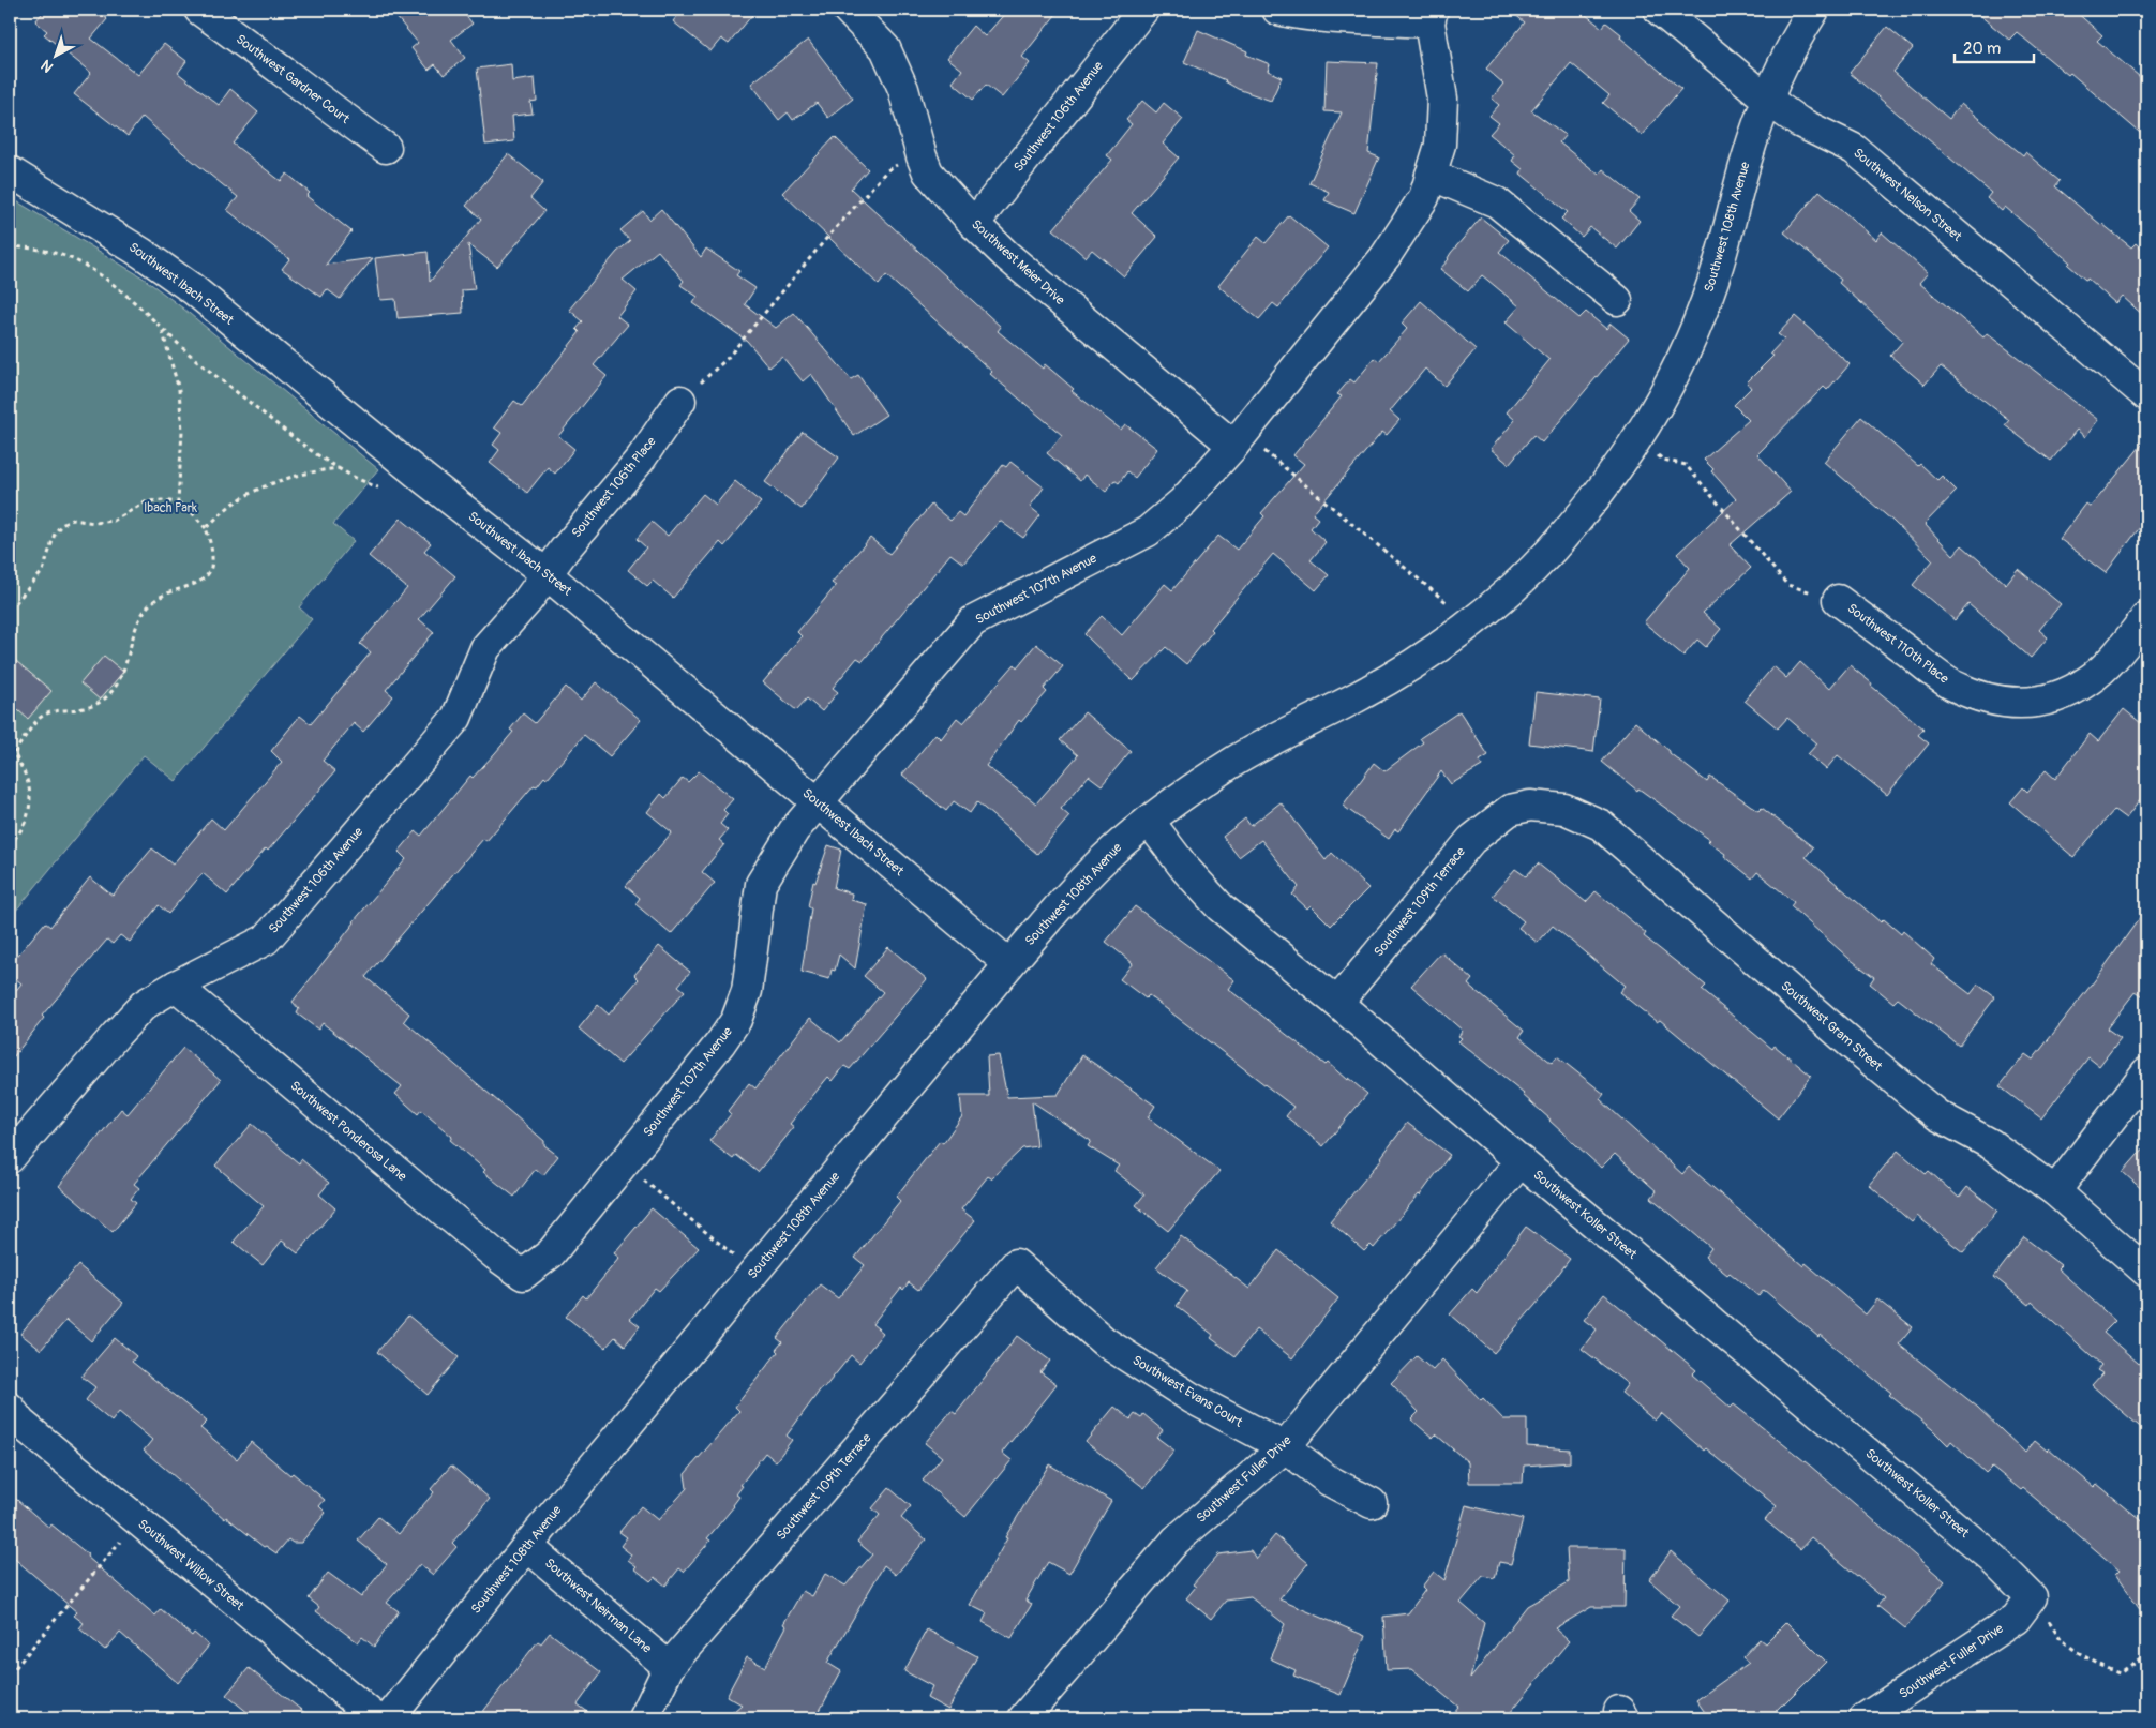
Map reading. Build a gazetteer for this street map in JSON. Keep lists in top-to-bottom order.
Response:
{
  "streets": {
    "street": [
      "Southwest Gardner Court",
      "Southwest 106th Avenue",
      "Southwest Nelson Street",
      "Southwest 108th Avenue",
      "Southwest Meier Drive",
      "Southwest Ibach Street",
      "Southwest 106th Place",
      "Southwest 107th Avenue",
      "Southwest 110th Place",
      "Southwest 109th Terrace",
      "Southwest Gram Street",
      "Southwest Ponderosa Lane",
      "Southwest Koller Street",
      "Southwest Evans Court",
      "Southwest Fuller Drive",
      "Southwest Willow Street",
      "Southwest Neirman Lane"
    ]
  },
  "crossings": [
    ["Southwest 106th Avenue", "Southwest Meier Drive"],
    ["Southwest 106th Avenue", "Southwest Ibach Street"],
    ["Southwest 106th Avenue", "Southwest 106th Place"],
    ["Southwest 106th Avenue", "Southwest Ponderosa Lane"],
    ["Southwest Nelson Street", "Southwest 108th Avenue"],
    ["Southwest 108th Avenue", "Southwest Ibach Street"],
    ["Southwest 108th Avenue", "Southwest Koller Street"],
    ["Southwest 108th Avenue", "Southwest Neirman Lane"],
    ["Southwest Meier Drive", "Southwest 107th Avenue"],
    ["Southwest Ibach Street", "Southwest 106th Place"],
    ["Southwest Ibach Street", "Southwest 107th Avenue"],
    ["Southwest 107th Avenue", "Southwest Ponderosa Lane"],
    ["Southwest 109th Terrace", "Southwest Gram Street"],
    ["Southwest 109th Terrace", "Southwest Koller Street"],
    ["Southwest 109th Terrace", "Southwest Evans Court"],
    ["Southwest 109th Terrace", "Southwest Neirman Lane"],
    ["Southwest Koller Street", "Southwest Fuller Drive"],
    ["Southwest Evans Court", "Southwest Fuller Drive"]
  ],
  "parks": ["Ibach Park"],
  "scale_bar": "20 m",
  "north": "bottom left"
}
